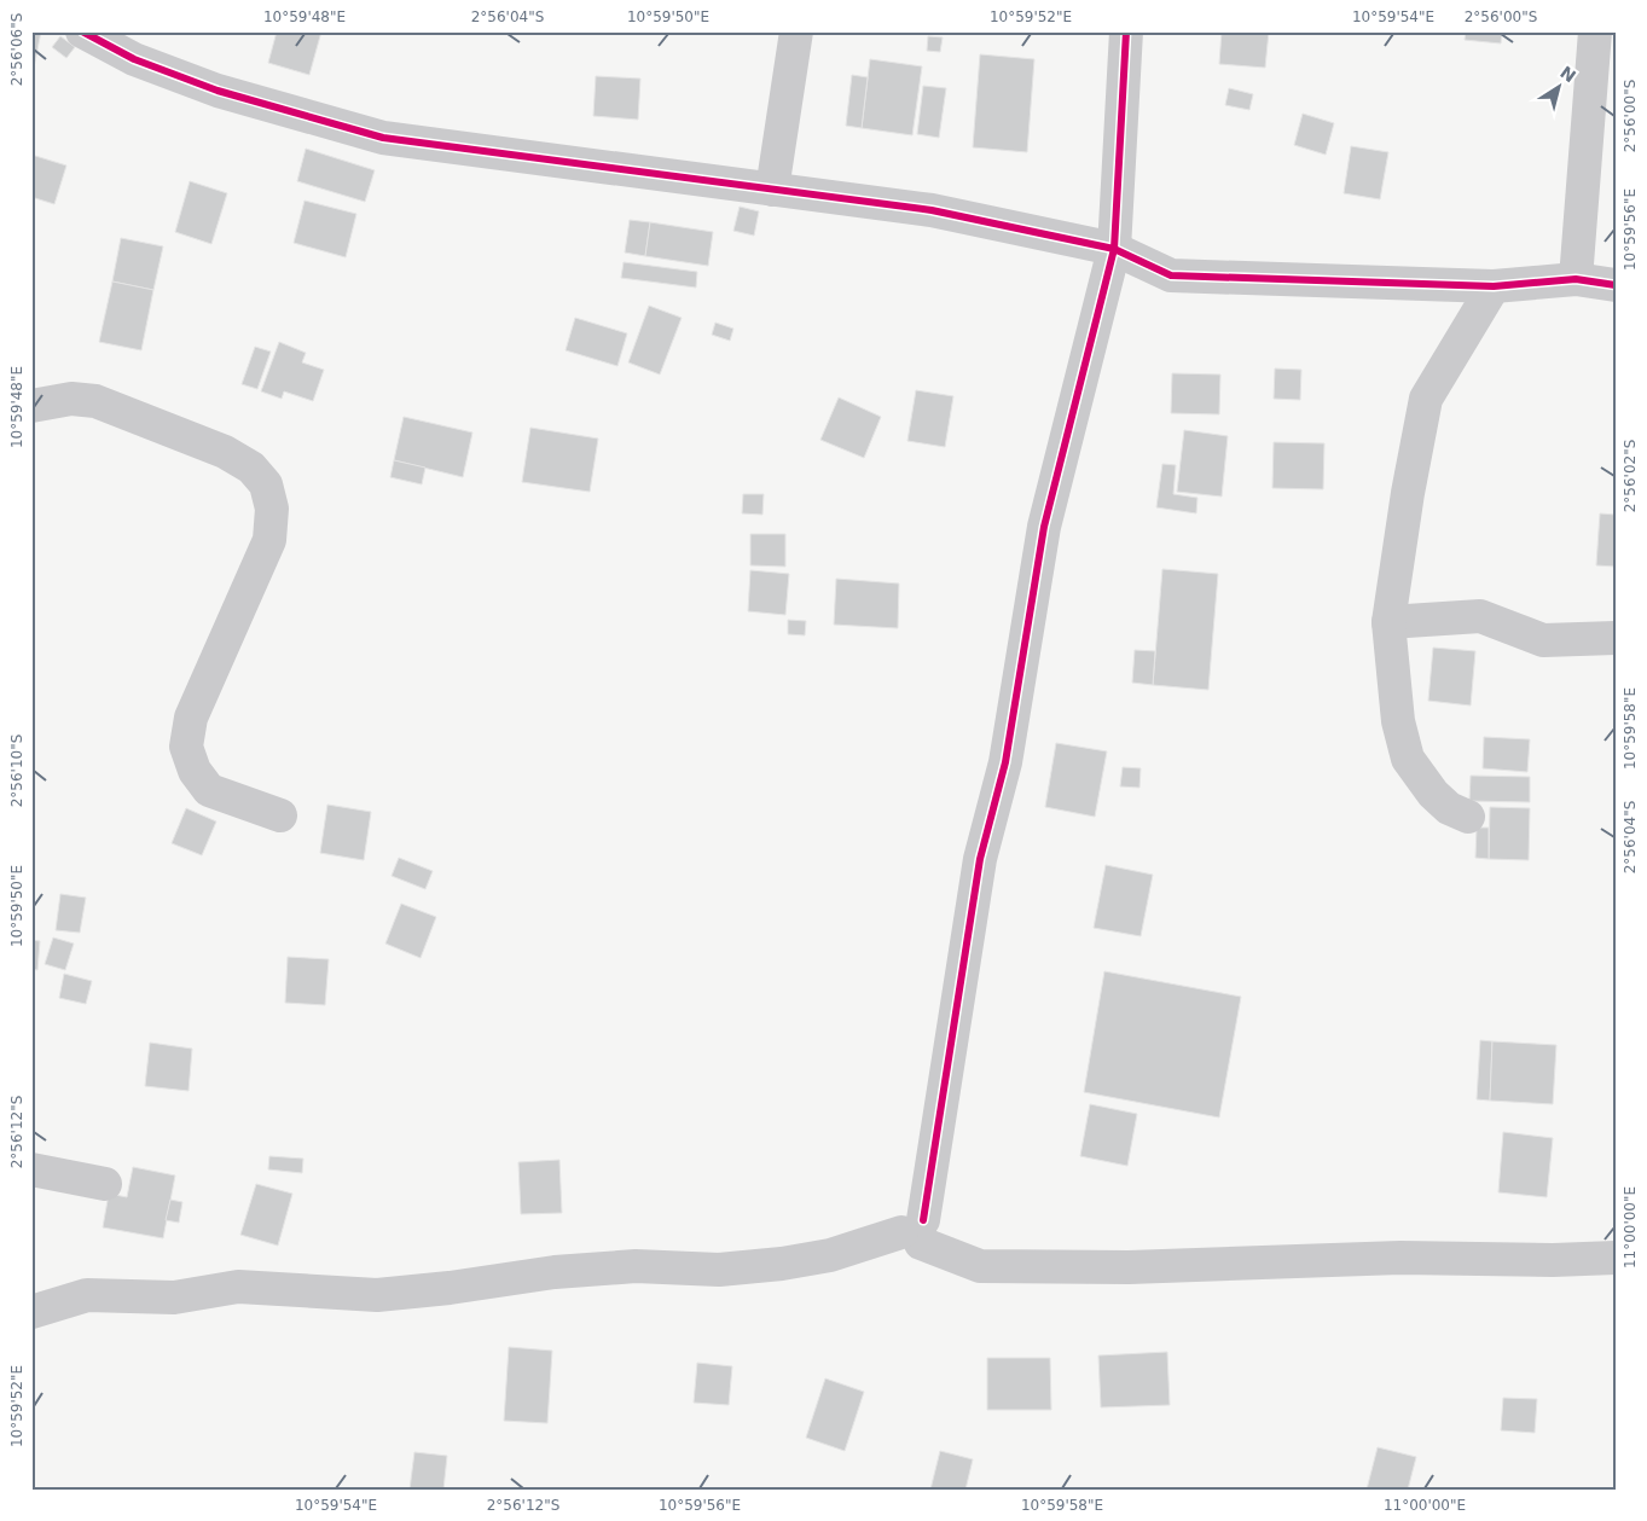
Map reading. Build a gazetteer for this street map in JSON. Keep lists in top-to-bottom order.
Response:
{
  "north": "top right",
  "coordinates": [
    "10°59'48\"E",
    "2°56'04\"S",
    "10°59'50\"E",
    "10°59'52\"E",
    "10°59'54\"E",
    "2°56'00\"S",
    "2°56'06\"S",
    "10°59'56\"E",
    "2°56'02\"S",
    "10°59'58\"E",
    "2°56'10\"S",
    "2°56'12\"S",
    "11°00'00\"E"
  ]
}
